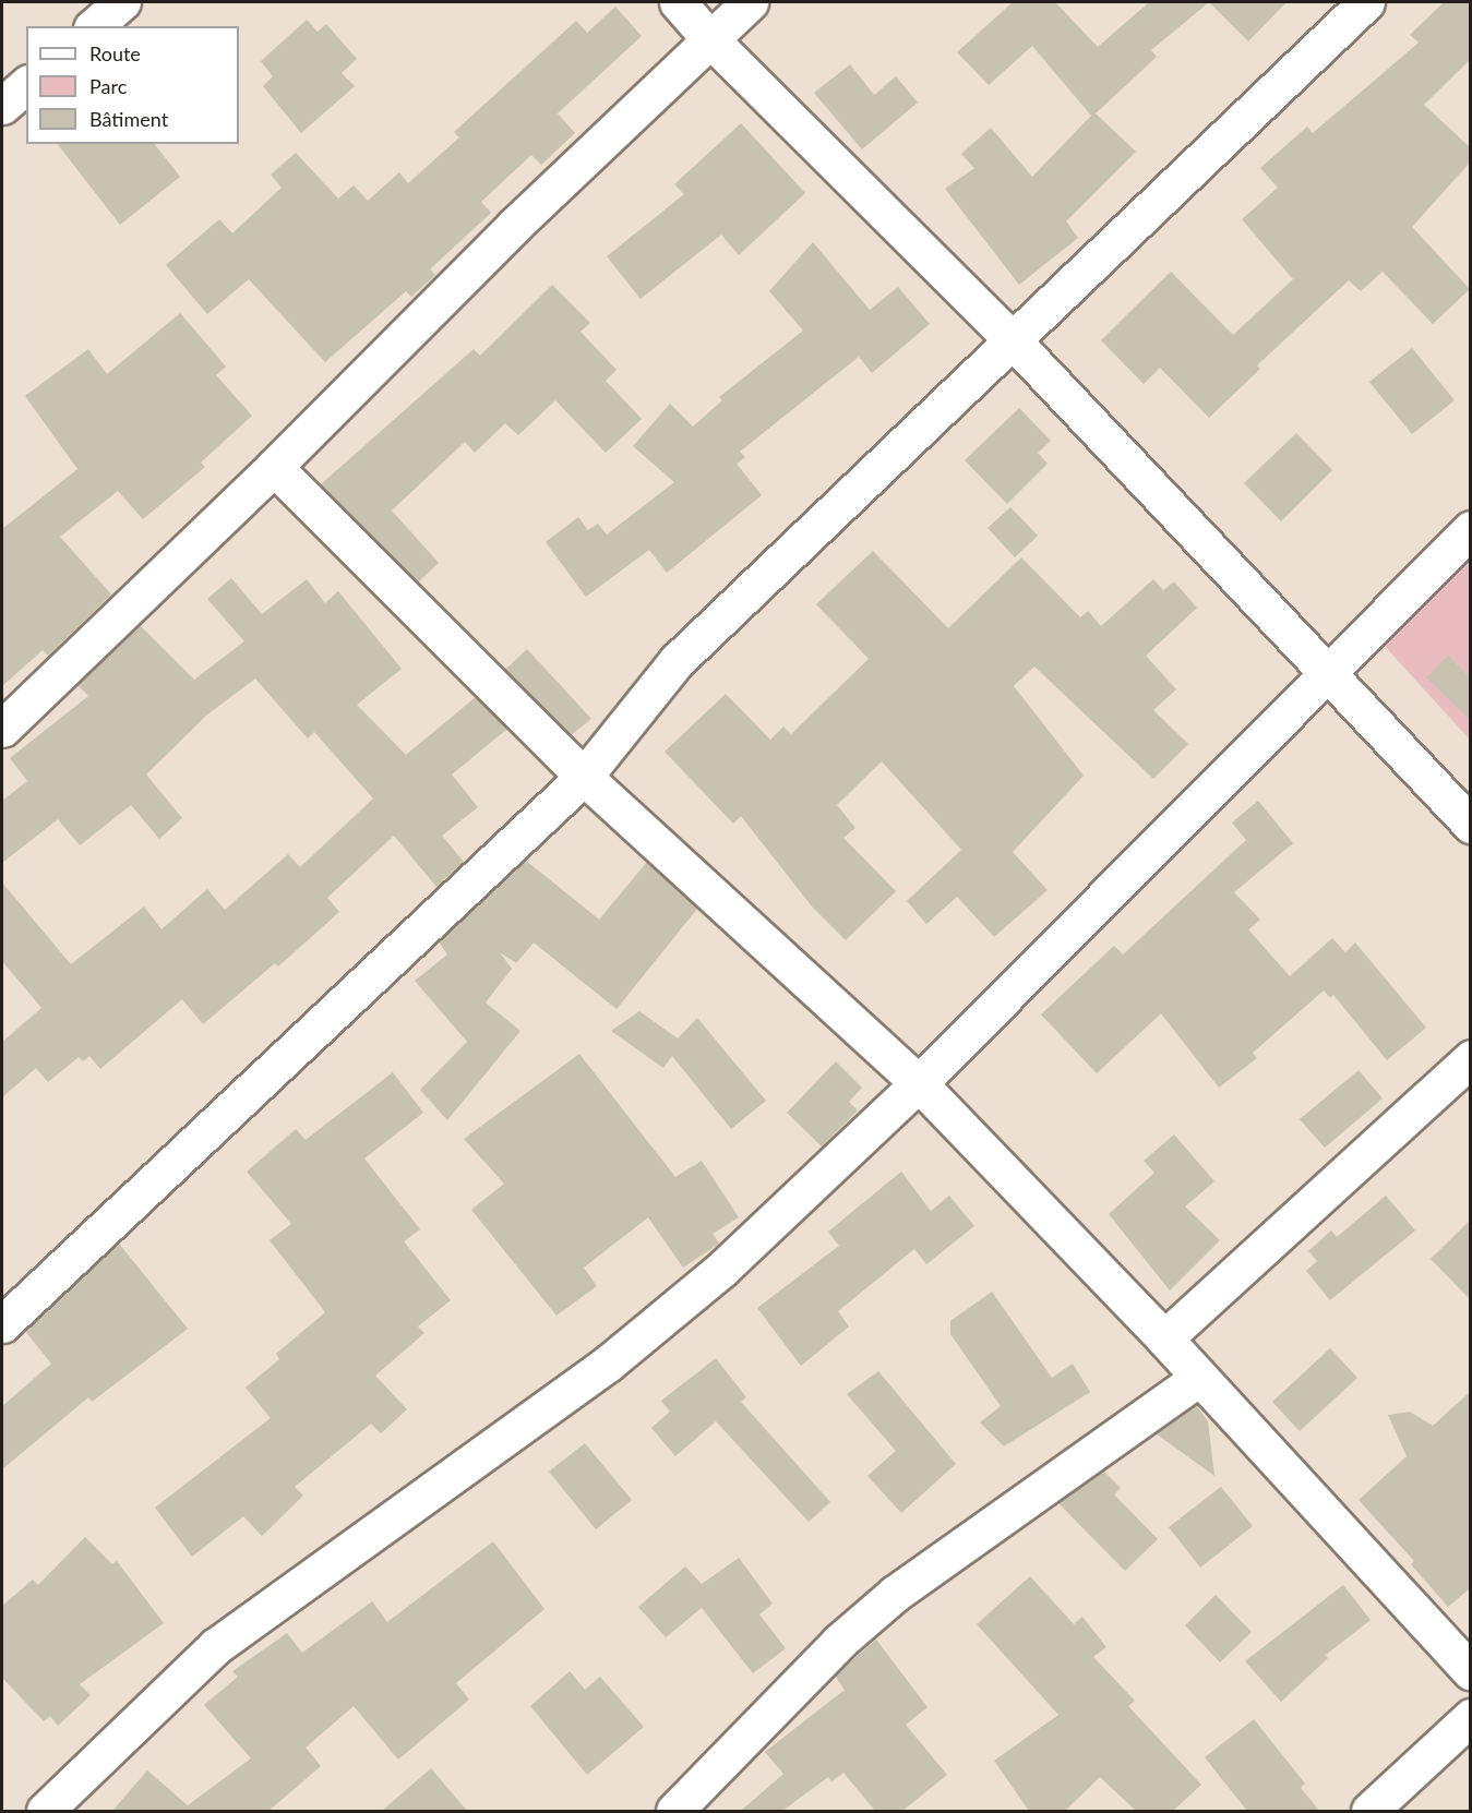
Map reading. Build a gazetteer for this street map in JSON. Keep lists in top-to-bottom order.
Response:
{
  "legend": ["Route", "Parc", "Bâtiment"]
}
